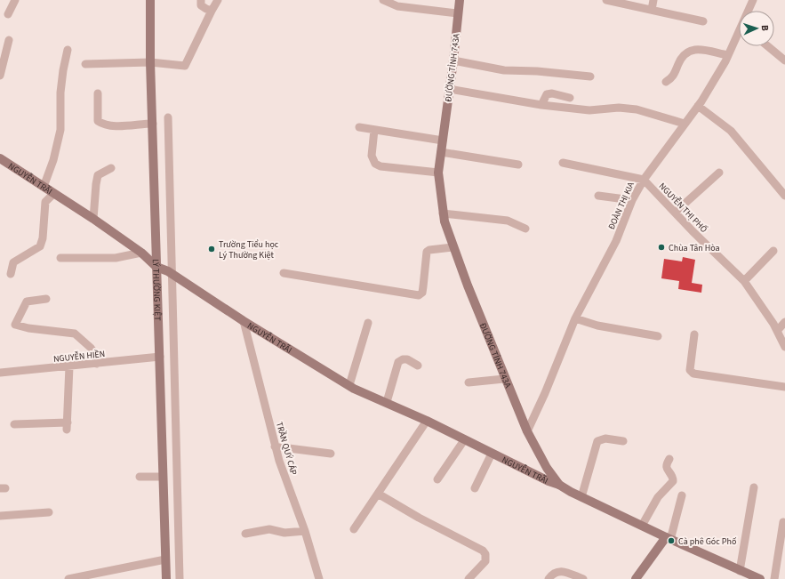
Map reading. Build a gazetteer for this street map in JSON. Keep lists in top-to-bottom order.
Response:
{
  "streets": {
    "main road": ["ĐƯỜNG TỈNH 743A", "NGUYỄN TRÃI", "LÝ THƯỜNG KIỆT"],
    "street": [
      "ĐOÀN THỊ KIA",
      "NGUYỄN THỊ PHỐ",
      "NGUYỄN HIỀN",
      "TRẦN QUÝ CÁP"
    ]
  },
  "crossings": [
    ["ĐƯỜNG TỈNH 743A", "NGUYỄN TRÃI"],
    ["ĐƯỜNG TỈNH 743A", "ĐOÀN THỊ KIA"],
    ["NGUYỄN TRÃI", "LÝ THƯỜNG KIỆT"],
    ["NGUYỄN TRÃI", "TRẦN QUÝ CÁP"],
    ["ĐOÀN THỊ KIA", "NGUYỄN THỊ PHỐ"],
    ["LÝ THƯỜNG KIỆT", "NGUYỄN HIỀN"]
  ],
  "places": ["Chùa Tân Hòa", "Trường Tiểu học Lý Thường Kiệt", "Cà phê Góc Phố"],
  "north": "right"
}
